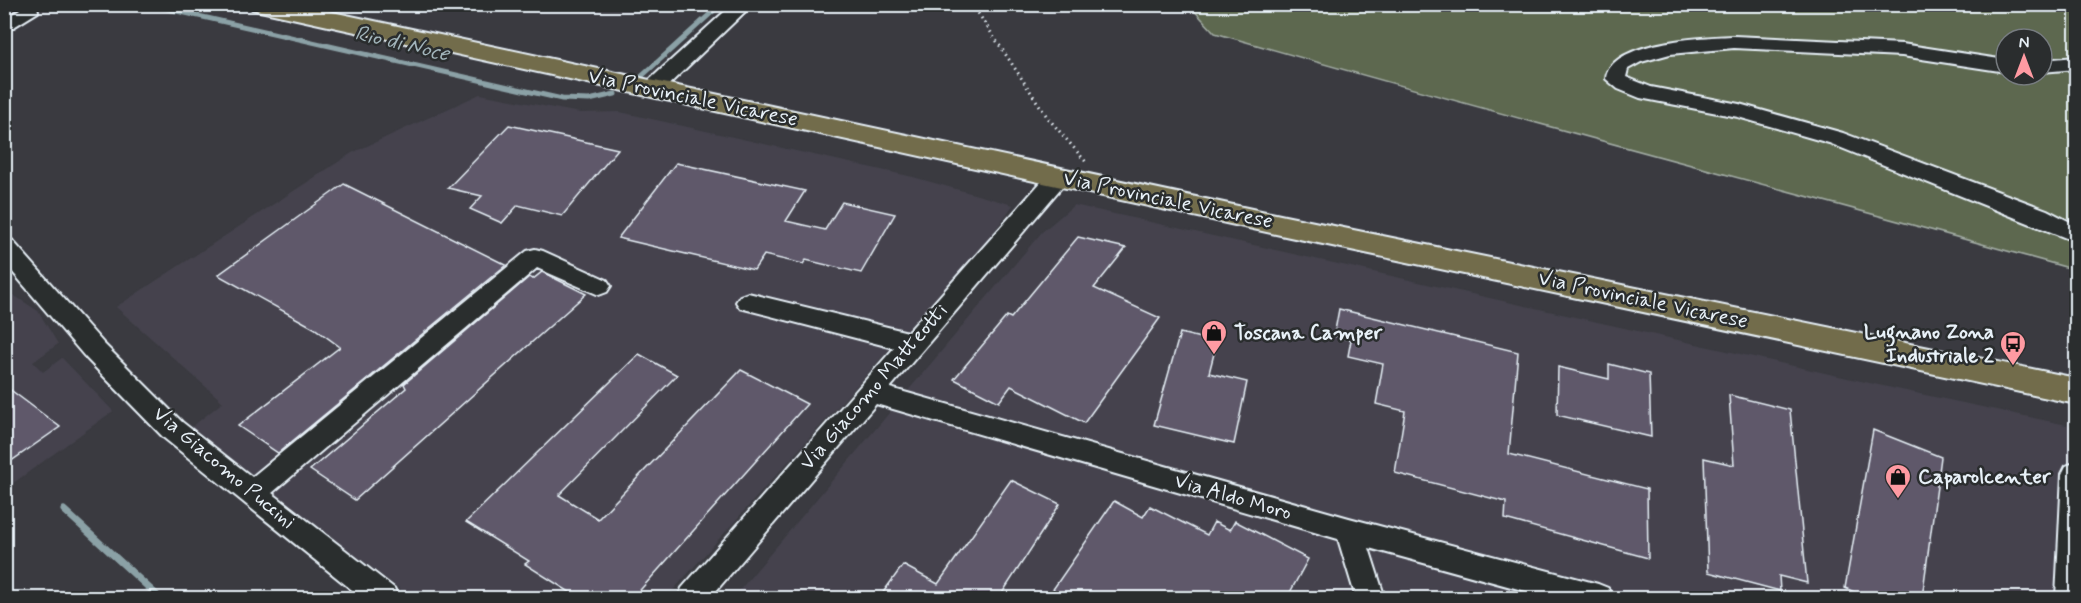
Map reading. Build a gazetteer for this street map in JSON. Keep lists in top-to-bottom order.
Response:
{
  "streets": {
    "main road": ["Via Provinciale Vicarese"],
    "street": ["Via Giacomo Matteotti", "Via Giacomo Puccini", "Via Aldo Moro"]
  },
  "crossings": [
    ["Via Provinciale Vicarese", "Via Giacomo Matteotti"],
    ["Via Giacomo Matteotti", "Via Aldo Moro"]
  ],
  "water": ["Rio di Noce"],
  "places": {
    "shop": ["Toscana Camper", "Caparolcenter"],
    "bus stop": ["Lugnano Zona Industriale 2"]
  },
  "north": "top"
}
